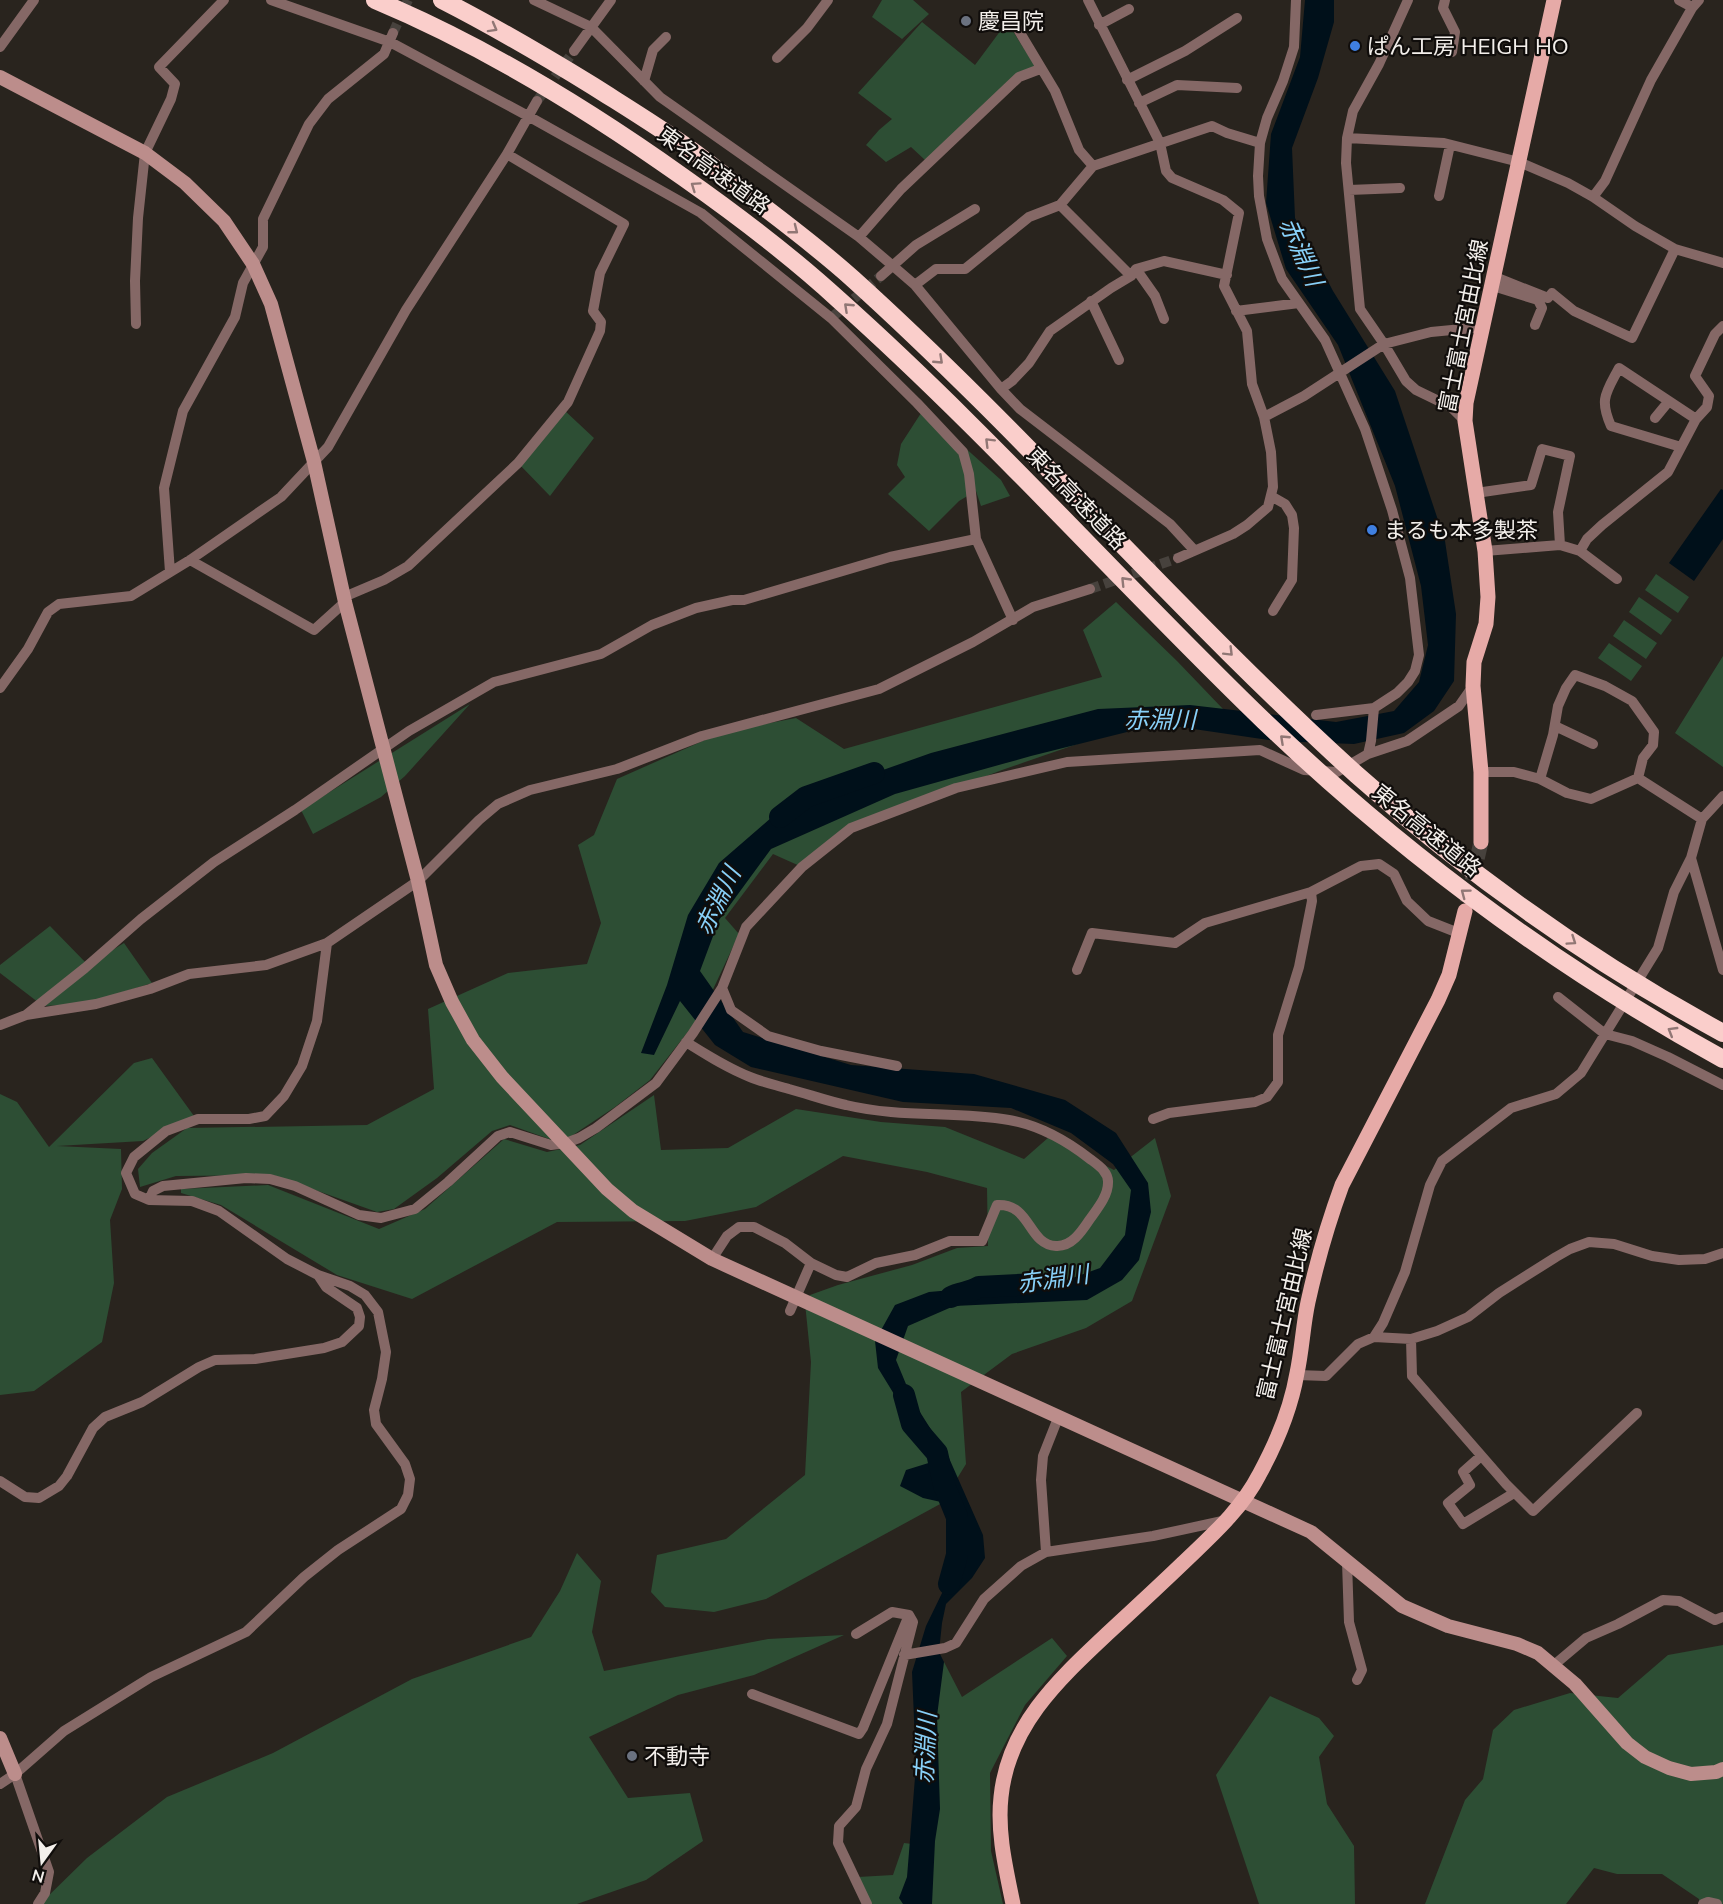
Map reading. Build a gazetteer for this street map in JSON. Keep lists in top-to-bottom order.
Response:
{
  "streets": {
    "highway": ["東名高速道路"],
    "main road": ["富士富士宮由比線"]
  },
  "water": ["赤淵川"],
  "places": [
    "慶昌院",
    "ぱん工房 HEIGH HO",
    "まるも本多製茶",
    "不動寺"
  ],
  "north": "bottom"
}
